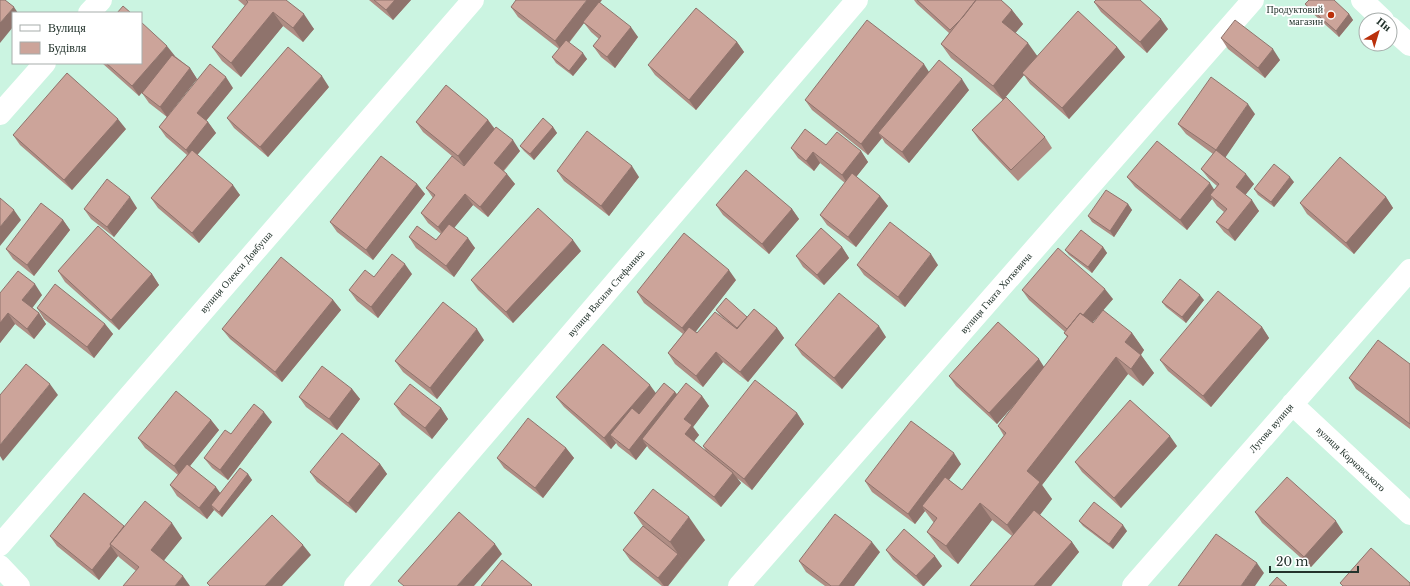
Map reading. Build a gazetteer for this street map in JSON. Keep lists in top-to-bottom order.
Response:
{
  "streets": {
    "street": [
      "вулиця Олекси Довбуша",
      "вулиця Василя Стефаника",
      "вулиця Гната Хоткевича",
      "Лугова вулиця",
      "вулиця Корчовського"
    ]
  },
  "crossings": [
    ["Лугова вулиця", "вулиця Корчовського"]
  ],
  "places": ["Продуктовий магазин"],
  "legend": ["Вулиця", "Будівля"],
  "scale_bar": "20 m",
  "north": "top right"
}
